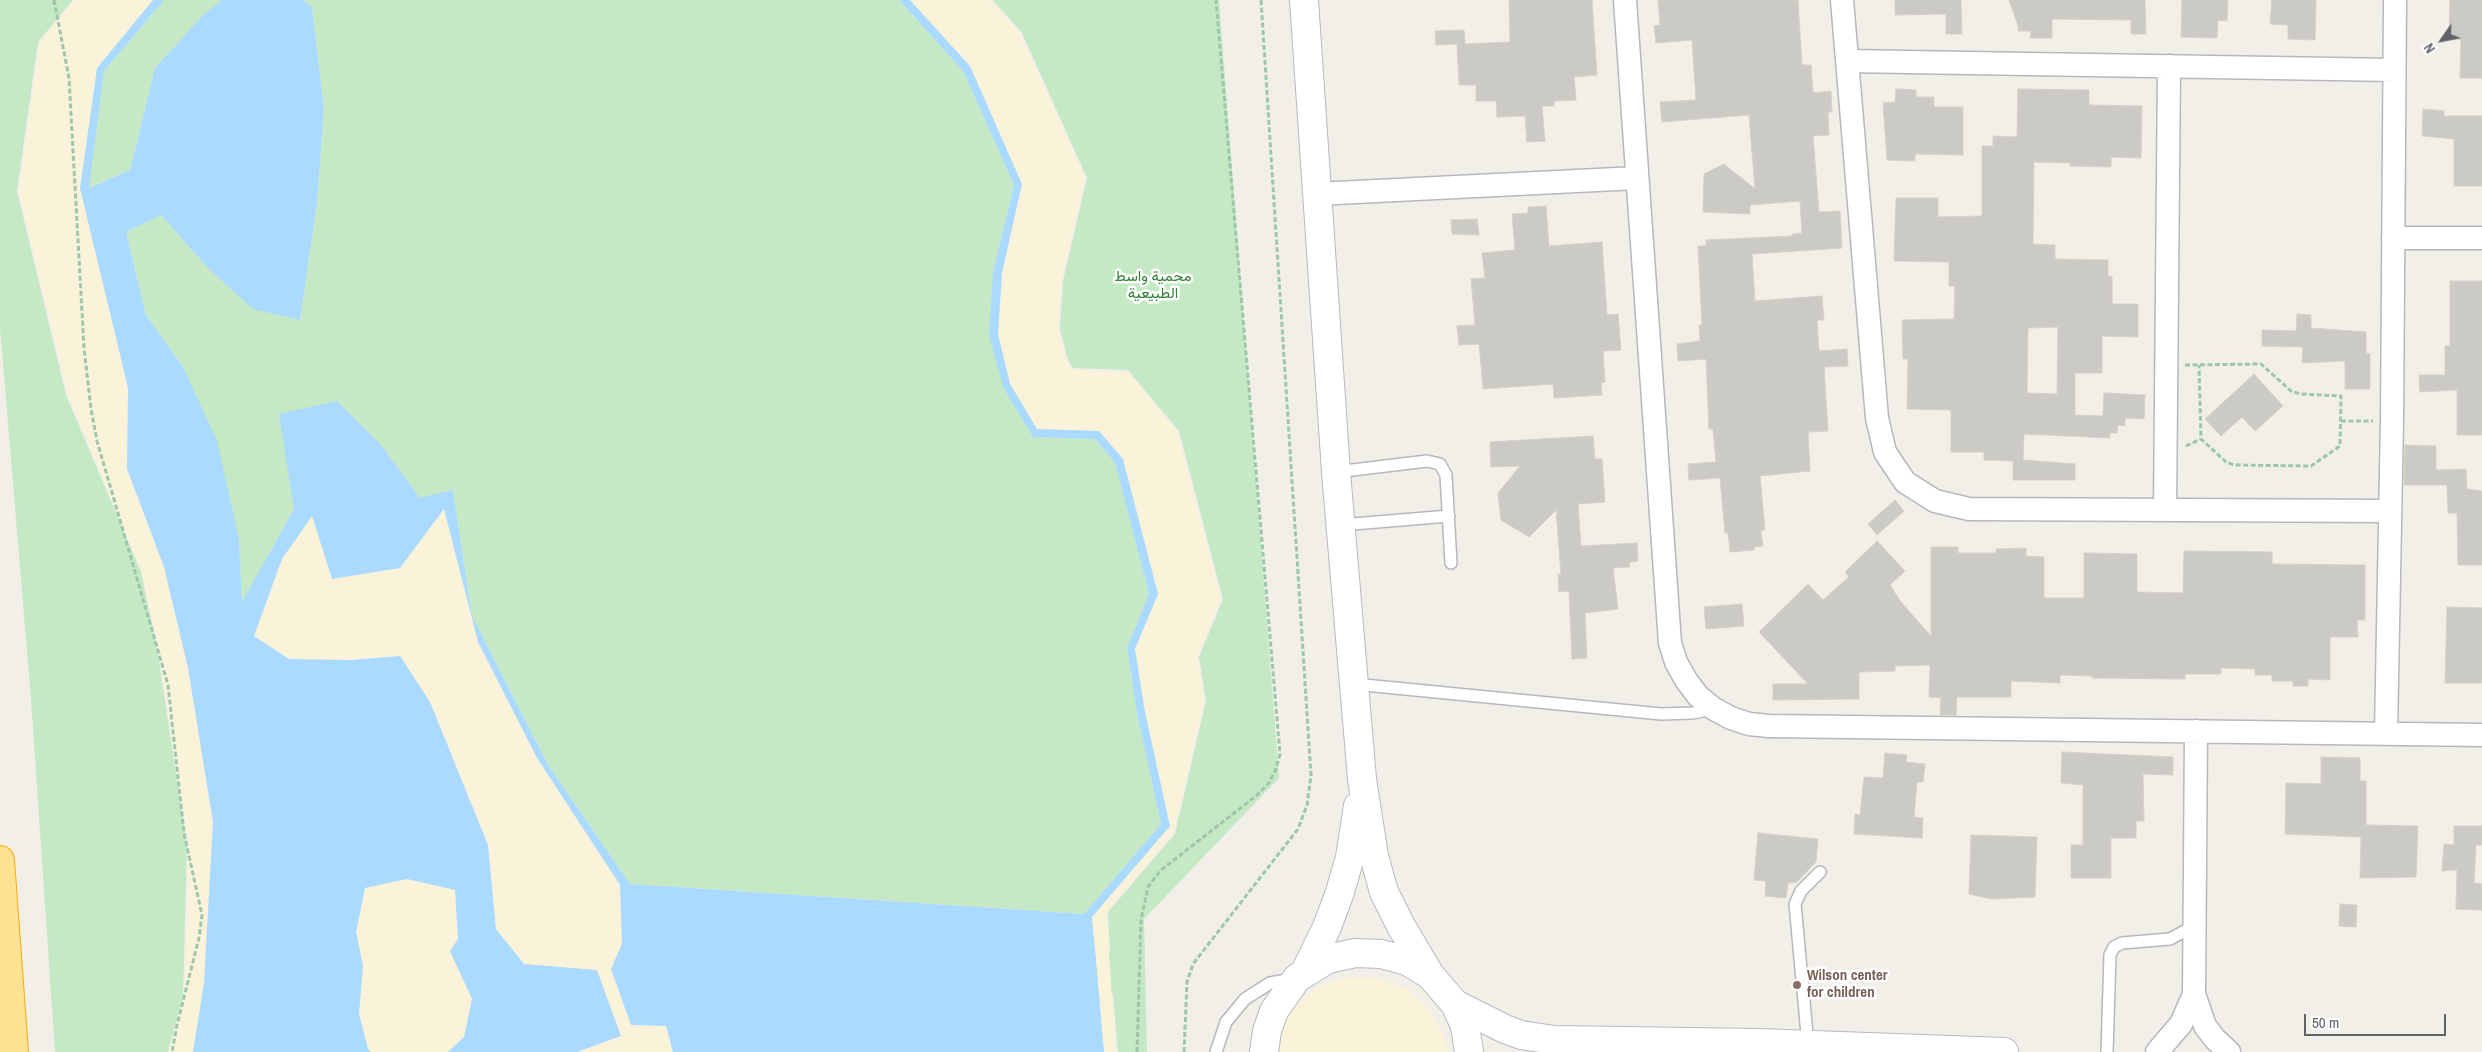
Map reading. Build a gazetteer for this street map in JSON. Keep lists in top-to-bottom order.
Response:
{
  "parks": ["محمية واسط الطبيعية"],
  "places": ["Wilson center for children"],
  "scale_bar": "50 m",
  "north": "bottom left"
}
